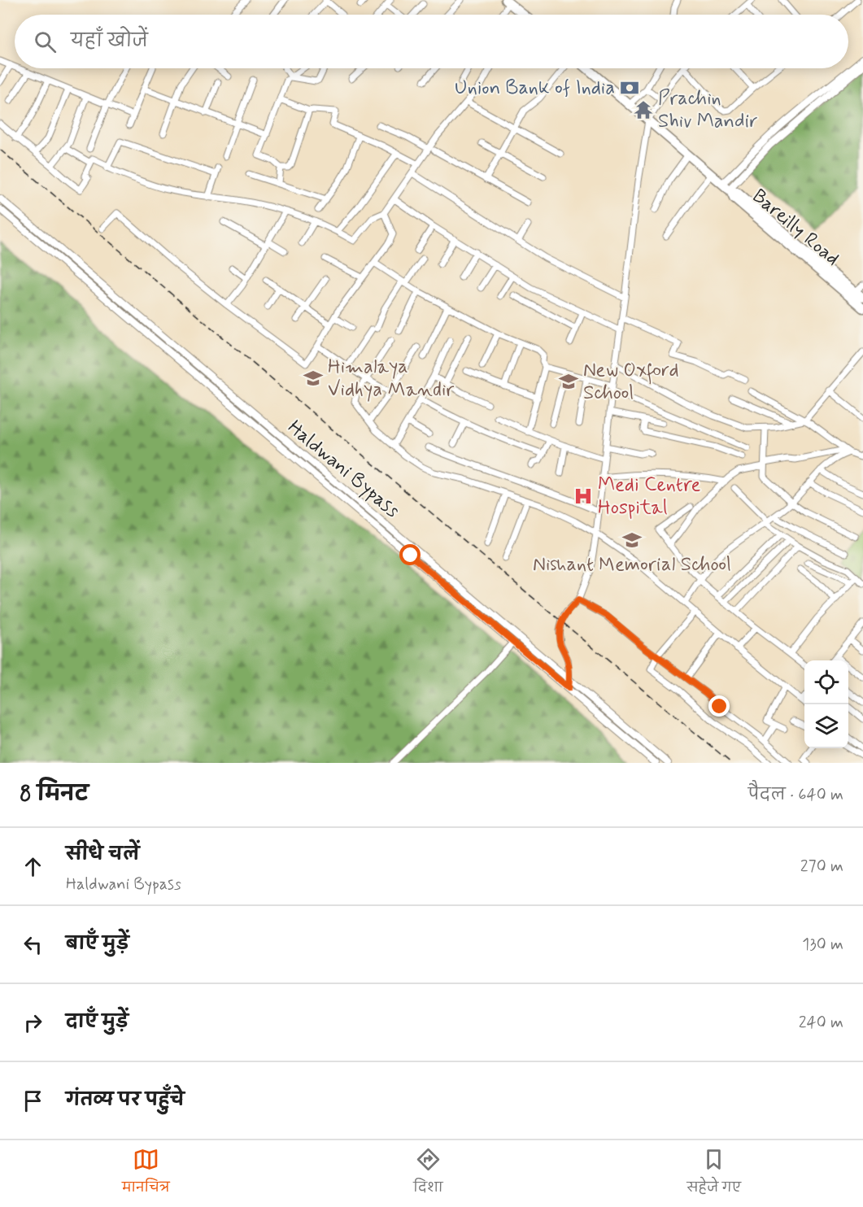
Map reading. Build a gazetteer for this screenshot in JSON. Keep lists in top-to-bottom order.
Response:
{
  "streets": {
    "highway": ["Bareilly Road"],
    "main road": ["Haldwani Bypass"]
  },
  "places": {
    "bank": ["Union Bank of India"],
    "temple": ["Prachin Shiv Mandir"],
    "school or university": ["Himalaya Vidhya Mandir", "New Oxford School", "Nishant Memorial School"],
    "hospital": ["Medi Centre Hospital"]
  },
  "page": {
    "search": "यहाँ खोजें",
    "heading": ["8 मिनट", "पैदल · 640 m"],
    "list": [
      ["सीधे चलें", "Haldwani Bypass", "270 m"],
      ["बाएँ मुड़ें", "130 m"],
      ["दाएँ मुड़ें", "240 m"],
      "गंतव्य पर पहुँचे"
    ],
    "nav": ["मानचित्र", "दिशा", "सहेजे गए"]
  }
}
